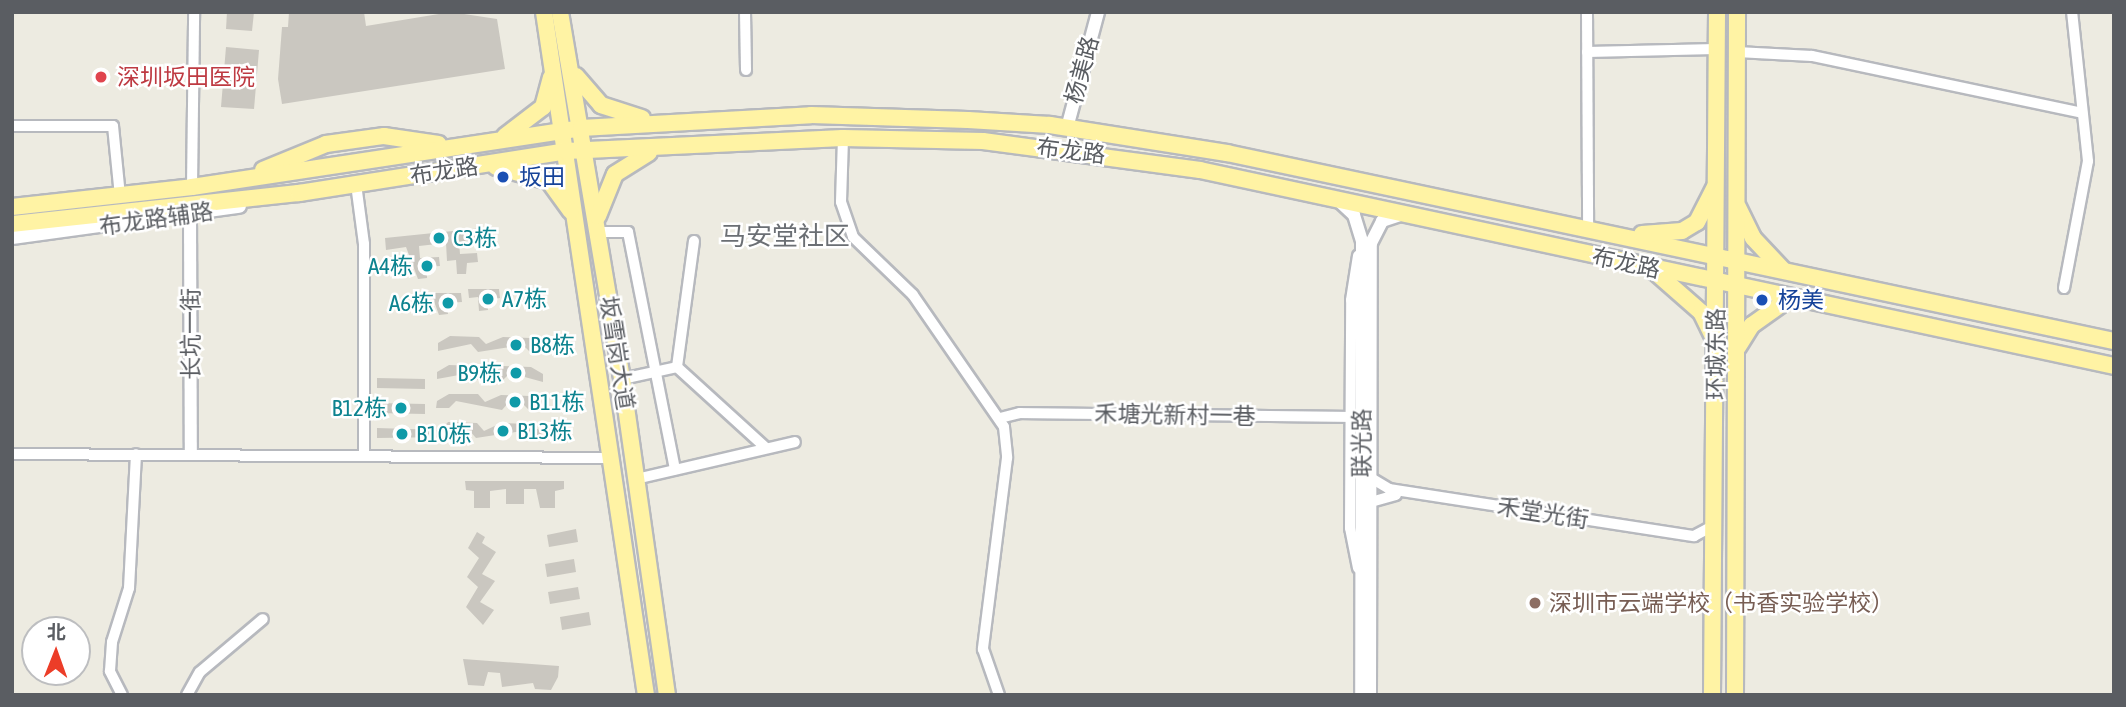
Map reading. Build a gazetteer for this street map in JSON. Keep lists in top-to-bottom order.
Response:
{
  "streets": {
    "main road": [
      "布龙路",
      "布龙路辅路",
      "坂雪岗大道",
      "环城东路"
    ],
    "street": [
      "杨美路",
      "长坑一街",
      "禾塘光新村一巷",
      "联光路",
      "禾堂光街"
    ]
  },
  "crossings": [
    ["杨美路", "布龙路"],
    ["布龙路", "布龙路辅路"],
    ["布龙路", "坂雪岗大道"],
    ["布龙路", "环城东路"],
    ["布龙路", "联光路"],
    ["布龙路辅路", "长坑一街"],
    ["环城东路", "禾堂光街"],
    ["联光路", "禾堂光街"]
  ],
  "districts": ["马安堂社区"],
  "places": [
    "深圳坂田医院",
    "坂田",
    "C3栋",
    "A4栋",
    "A7栋",
    "杨美",
    "A6栋",
    "B8栋",
    "B9栋",
    "B11栋",
    "B12栋",
    "B13栋",
    "B10栋",
    "深圳市云端学校（书香实验学校）"
  ],
  "north": "top"
}
